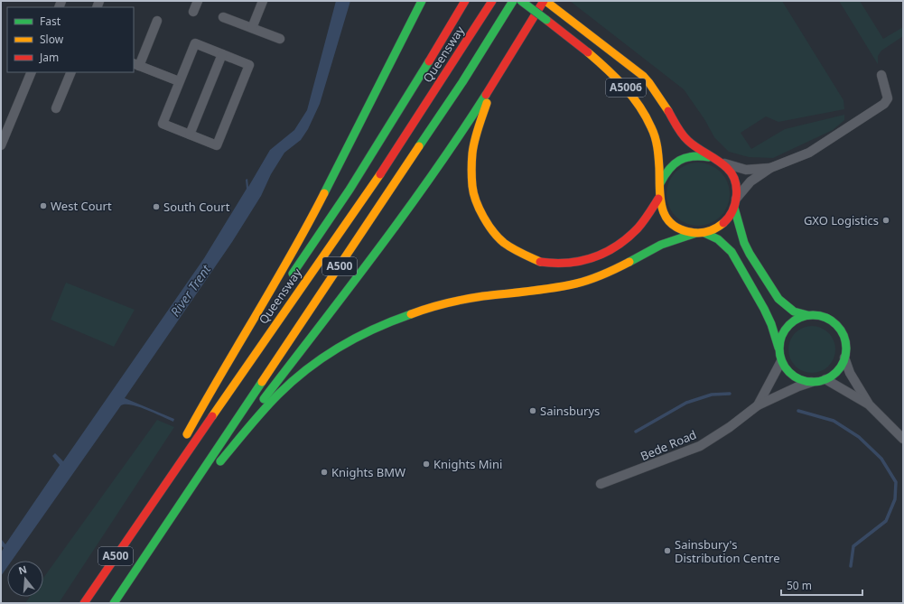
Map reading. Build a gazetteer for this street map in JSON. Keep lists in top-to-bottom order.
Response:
{
  "streets": {
    "main road": ["Queensway", "A5006", "A500"],
    "street": ["Bede Road"]
  },
  "water": ["River Trent"],
  "places": [
    "West Court",
    "South Court",
    "GXO Logistics",
    "Sainsburys",
    "Knights Mini",
    "Knights BMW",
    "Sainsbury's Distribution Centre"
  ],
  "legend": ["Fast", "Slow", "Jam"],
  "scale_bar": "50 m",
  "north": "top"
}
